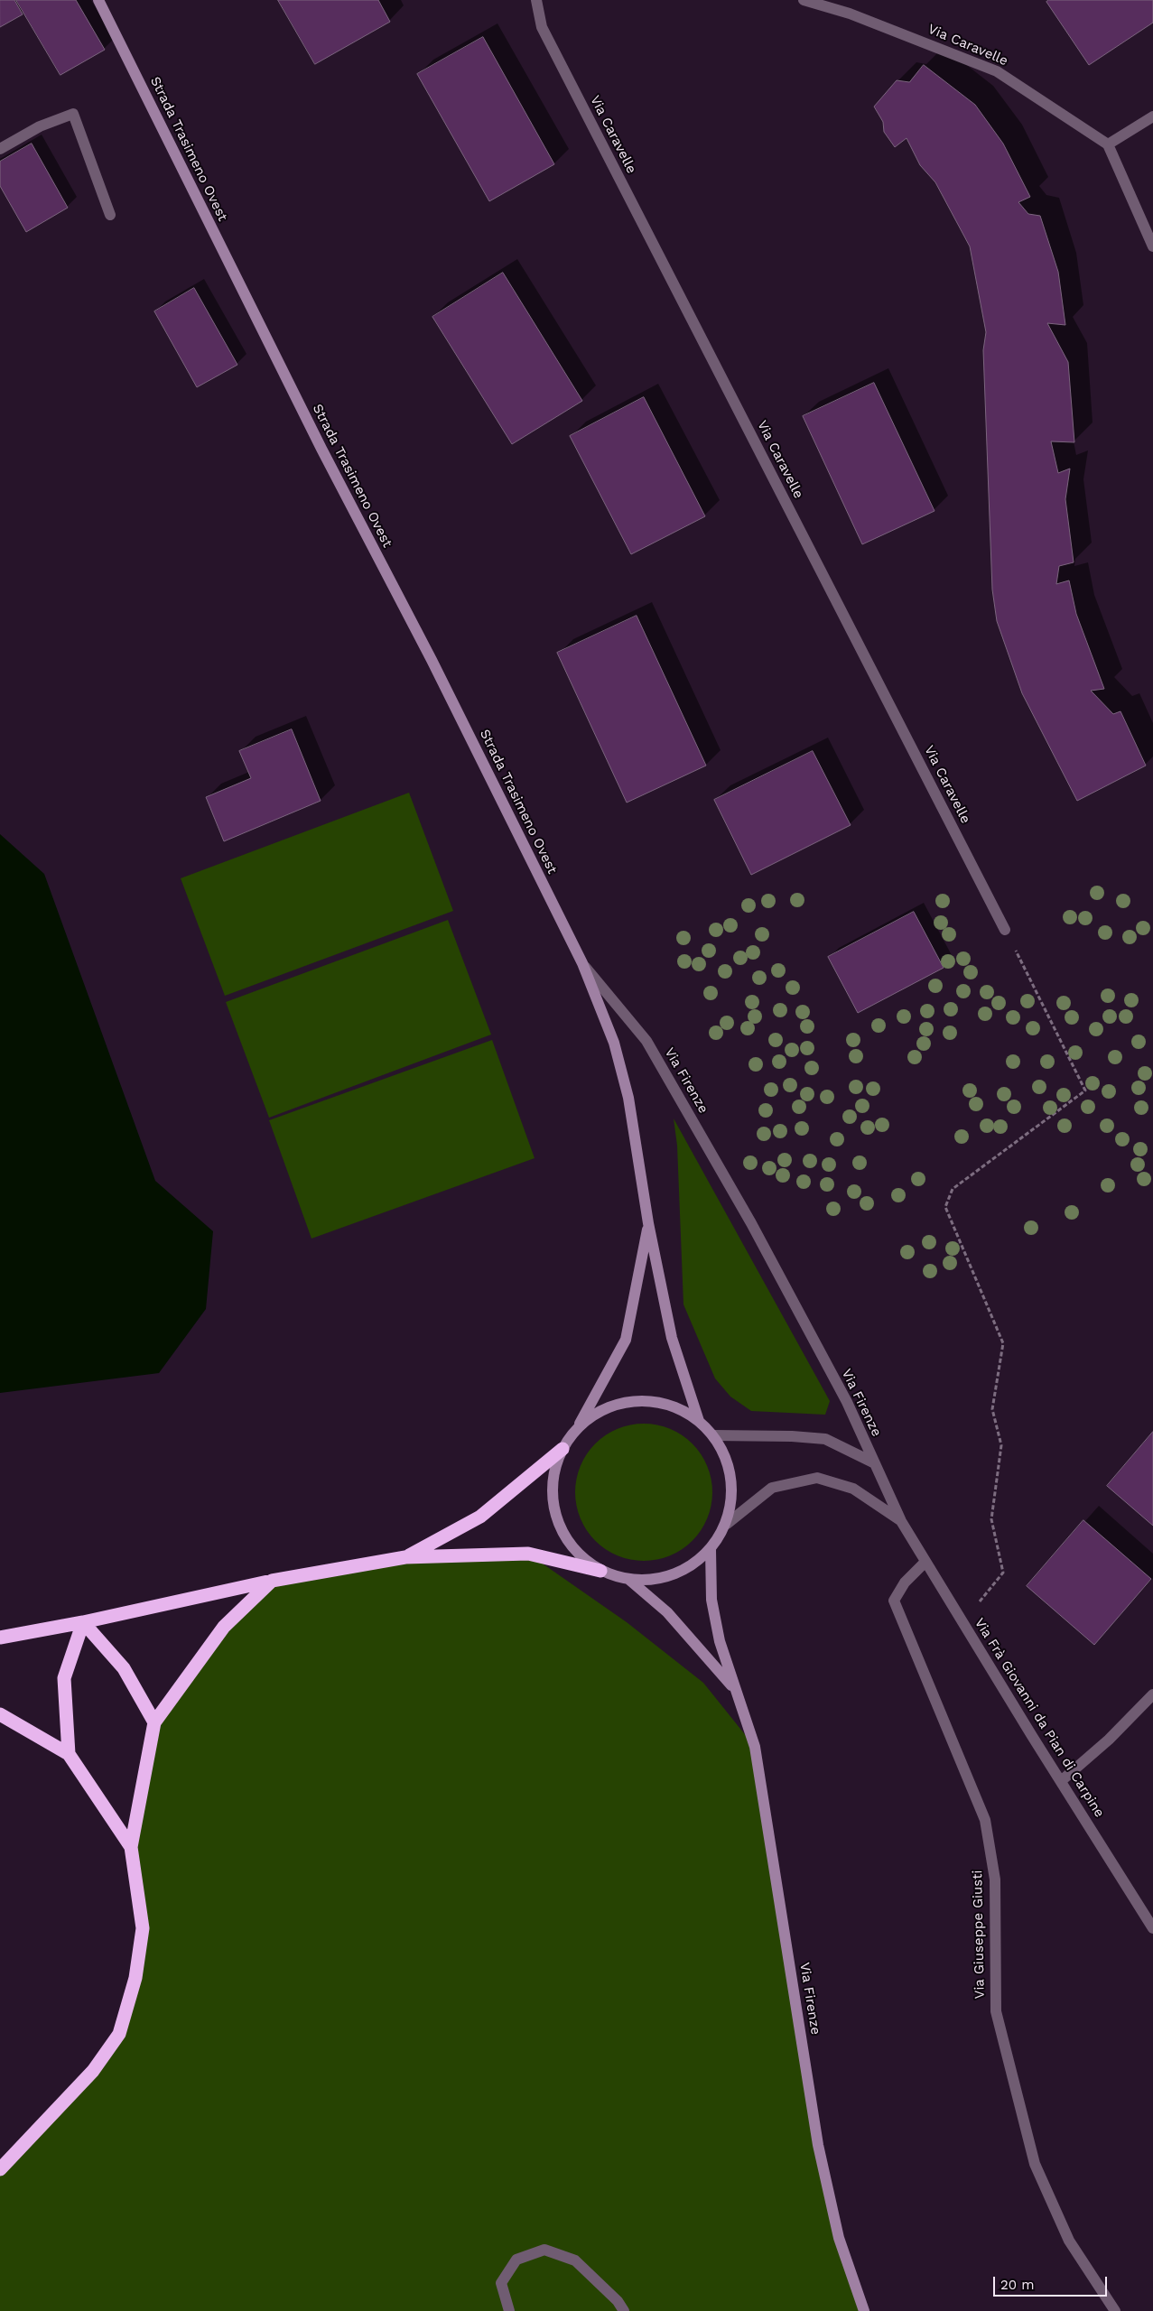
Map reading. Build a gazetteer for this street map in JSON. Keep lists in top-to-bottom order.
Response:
{
  "streets": {
    "main road": ["Strada Trasimeno Ovest", "Via Firenze"],
    "street": ["Via Caravelle", "Via Frà Giovanni da Pian di Carpine", "Via Giuseppe Giusti"]
  },
  "crossings": [
    ["Strada Trasimeno Ovest", "Via Firenze"],
    ["Via Firenze", "Via Frà Giovanni da Pian di Carpine"],
    ["Via Frà Giovanni da Pian di Carpine", "Via Giuseppe Giusti"]
  ],
  "scale_bar": "20 m"
}
